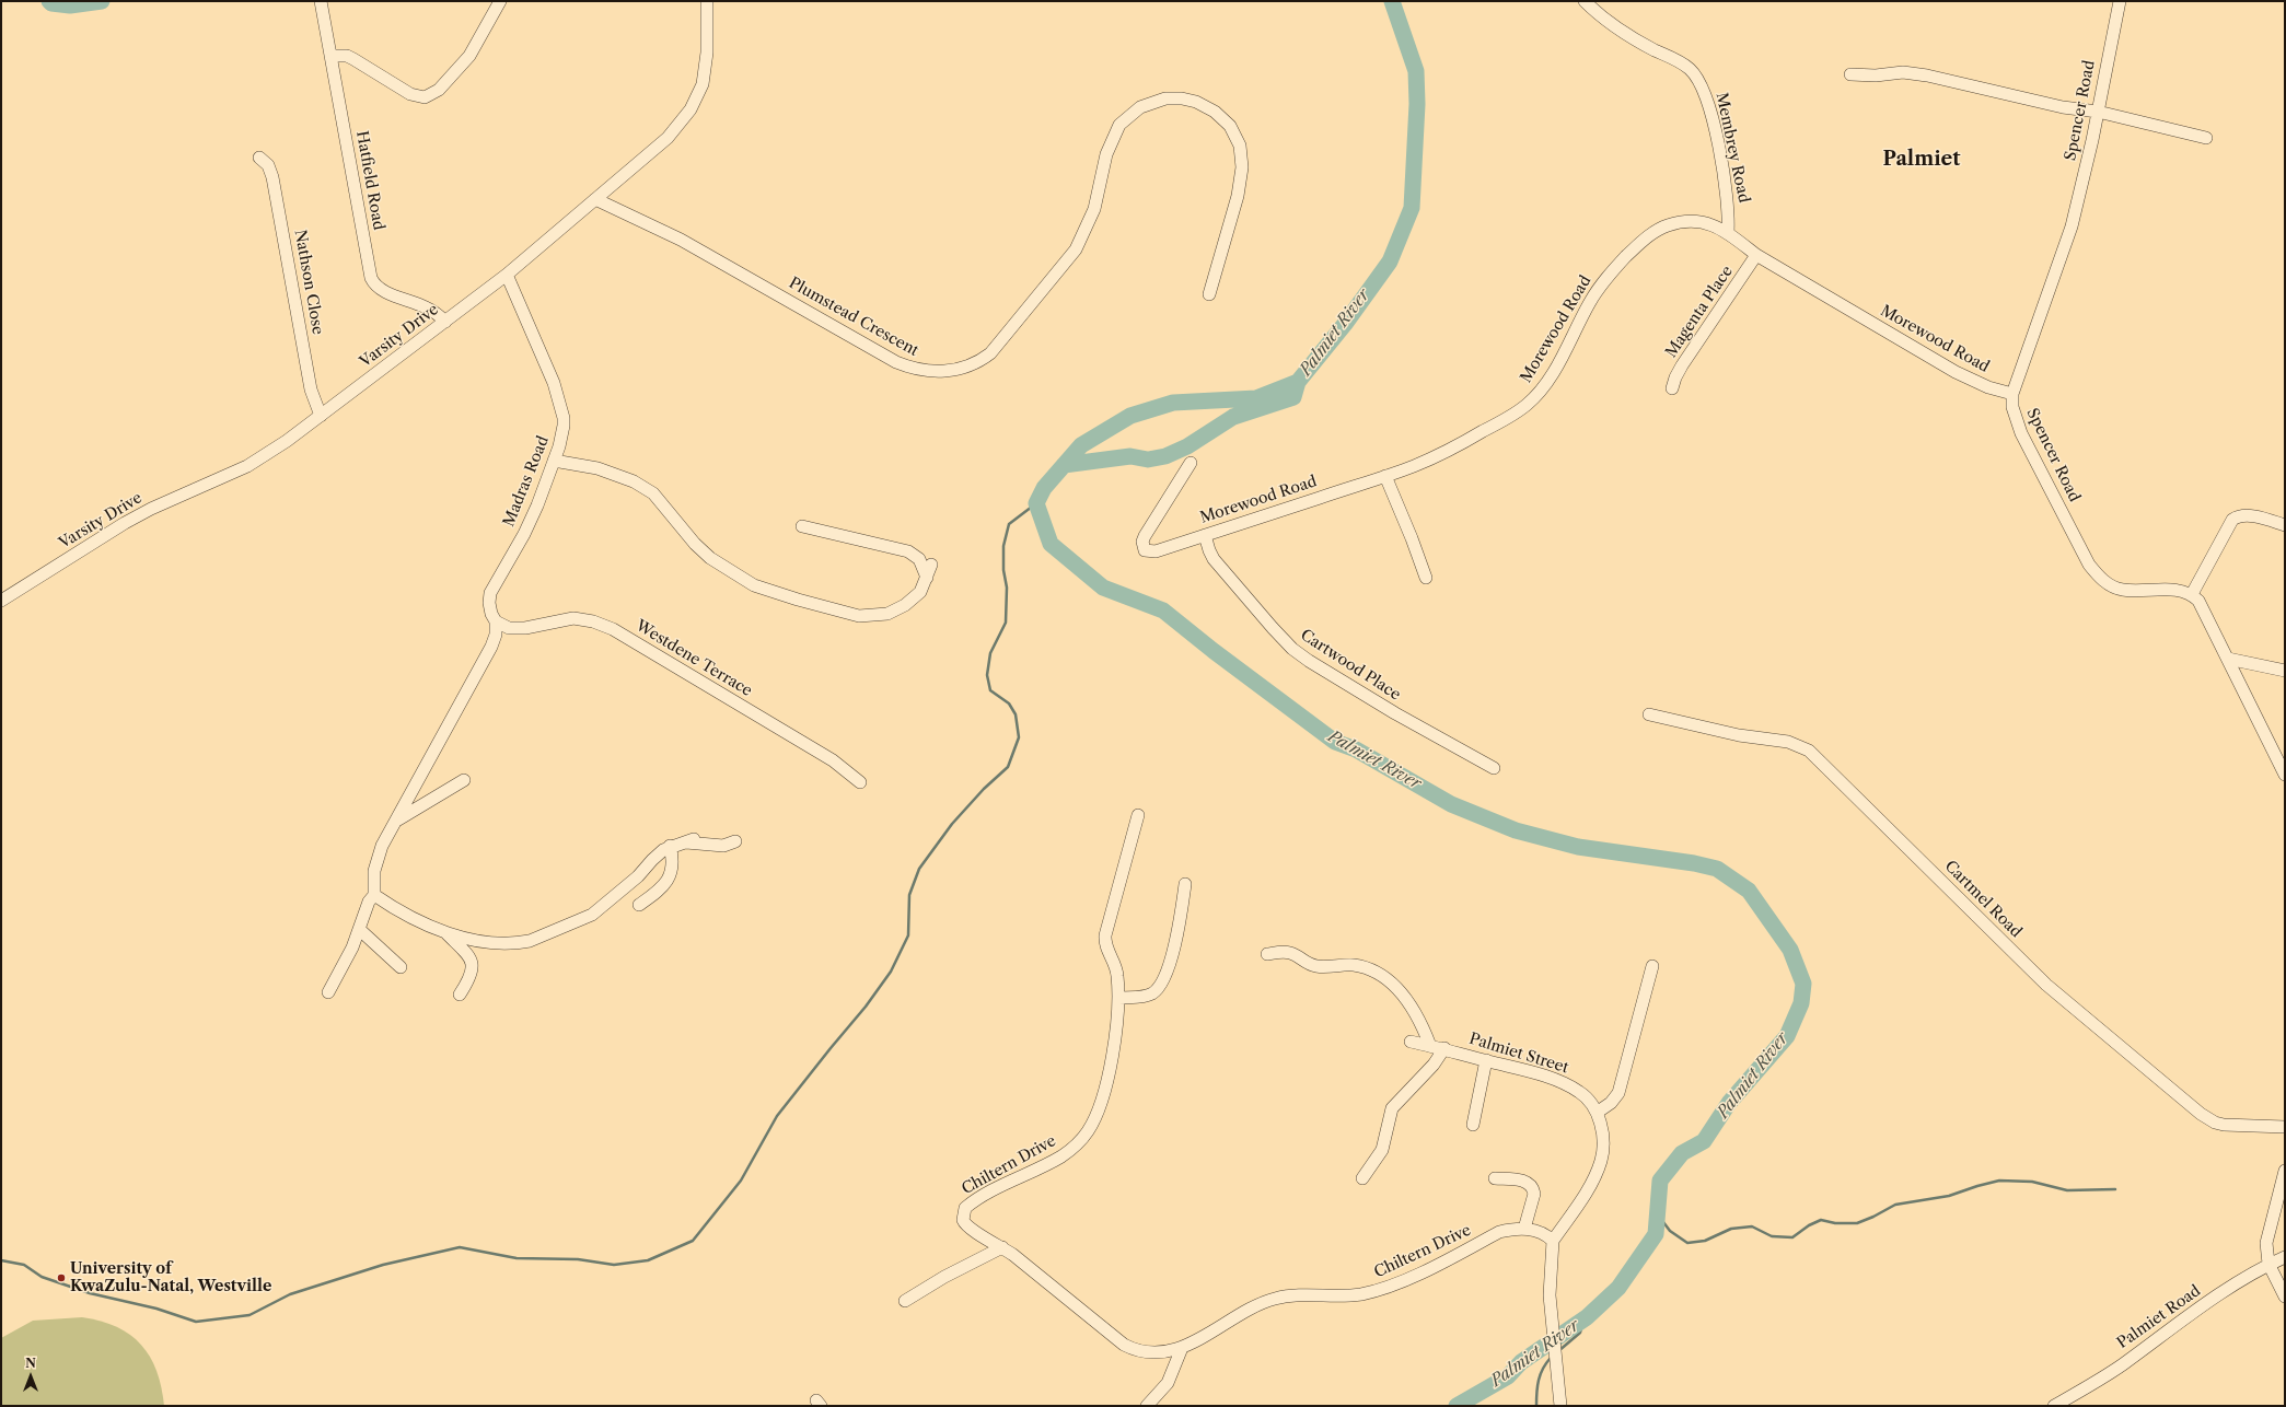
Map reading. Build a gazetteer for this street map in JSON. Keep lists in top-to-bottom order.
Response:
{
  "streets": {
    "street": [
      "Spencer Road",
      "Membrey Road",
      "Hatfield Road",
      "Nathson Close",
      "Magenta Place",
      "Plumstead Crescent",
      "Morewood Road",
      "Varsity Drive",
      "Madras Road",
      "Westdene Terrace",
      "Cartwood Place",
      "Cartmel Road",
      "Palmiet Street",
      "Chiltern Drive",
      "Palmiet Road"
    ]
  },
  "crossings": [
    ["Spencer Road", "Morewood Road"],
    ["Membrey Road", "Morewood Road"],
    ["Hatfield Road", "Varsity Drive"],
    ["Nathson Close", "Varsity Drive"],
    ["Magenta Place", "Morewood Road"],
    ["Plumstead Crescent", "Varsity Drive"],
    ["Morewood Road", "Cartwood Place"],
    ["Varsity Drive", "Madras Road"],
    ["Madras Road", "Westdene Terrace"],
    ["Palmiet Street", "Chiltern Drive"]
  ],
  "districts": ["Palmiet"],
  "water": ["Palmiet River"],
  "places": ["University of KwaZulu-Natal, Westville"],
  "north": "top"
}
